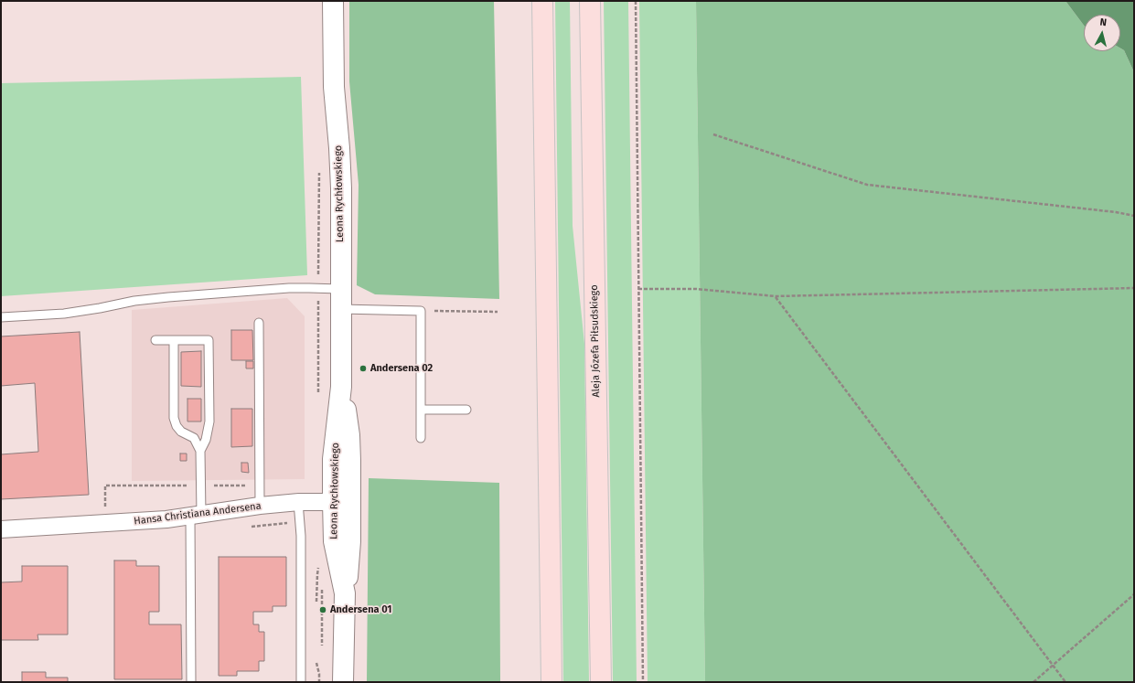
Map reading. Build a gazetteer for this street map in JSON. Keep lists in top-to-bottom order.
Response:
{
  "streets": {
    "main road": ["Aleja Józefa Piłsudskiego"],
    "street": ["Leona Rychłowskiego", "Hansa Christiana Andersena"]
  },
  "crossings": [
    ["Leona Rychłowskiego", "Hansa Christiana Andersena"]
  ],
  "places": ["Andersena 02", "Andersena 01"],
  "north": "top"
}
